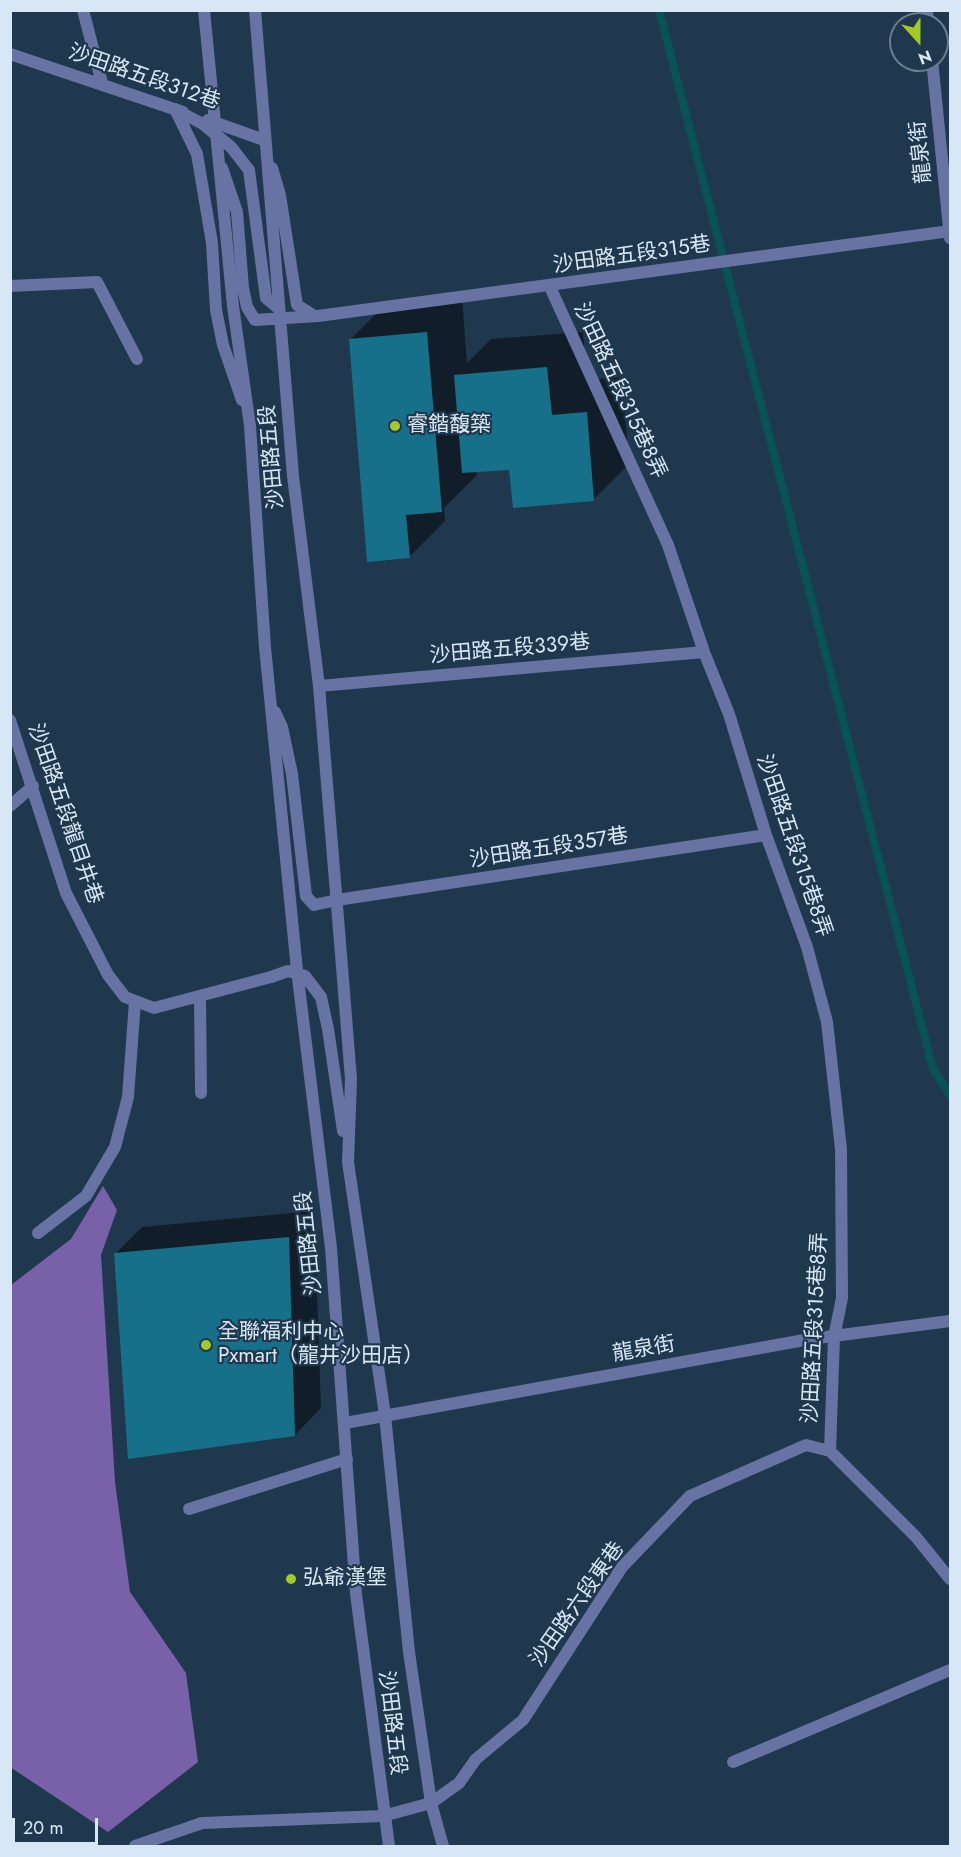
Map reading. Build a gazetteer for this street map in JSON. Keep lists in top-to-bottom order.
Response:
{
  "streets": {
    "street": [
      "沙田路五段312巷",
      "龍泉街",
      "沙田路五段315巷",
      "沙田路五段315巷8弄",
      "沙田路五段",
      "沙田路五段339巷",
      "沙田路五段龍目井巷",
      "沙田路五段357巷",
      "沙田路六段東巷"
    ]
  },
  "crossings": [
    ["沙田路五段312巷", "沙田路五段"],
    ["龍泉街", "沙田路五段315巷"],
    ["龍泉街", "沙田路五段"],
    ["沙田路五段315巷", "沙田路五段315巷8弄"],
    ["沙田路五段315巷", "沙田路五段"],
    ["沙田路五段315巷8弄", "沙田路五段339巷"],
    ["沙田路五段315巷8弄", "沙田路五段357巷"],
    ["沙田路五段315巷8弄", "沙田路六段東巷"],
    ["沙田路五段", "沙田路五段339巷"],
    ["沙田路五段", "沙田路五段357巷"],
    ["沙田路五段", "沙田路六段東巷"]
  ],
  "places": ["睿鍇馥築", "全聯福利中心 Pxmart（龍井沙田店）", "弘爺漢堡"],
  "scale_bar": "20 m",
  "north": "bottom"
}
